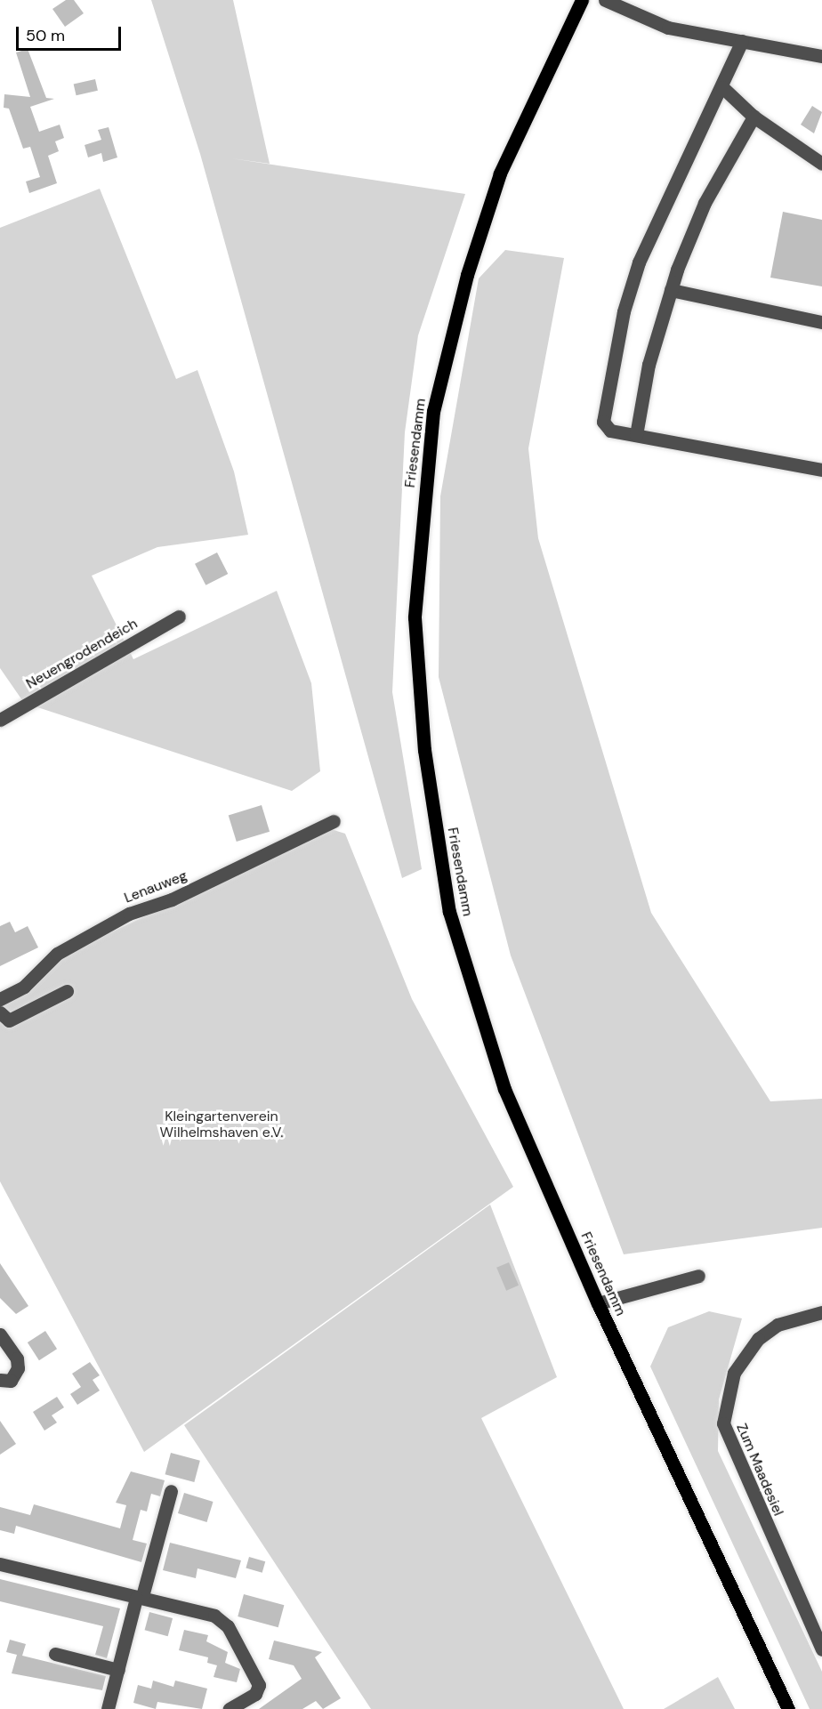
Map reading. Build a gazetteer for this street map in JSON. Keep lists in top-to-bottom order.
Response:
{
  "streets": {
    "main road": ["Friesendamm"],
    "street": ["Neuengrodendeich", "Lenauweg", "Zum Maadesiel"]
  },
  "parks": ["Kleingartenverein Wilhelmshaven e.V."],
  "scale_bar": "50 m"
}
